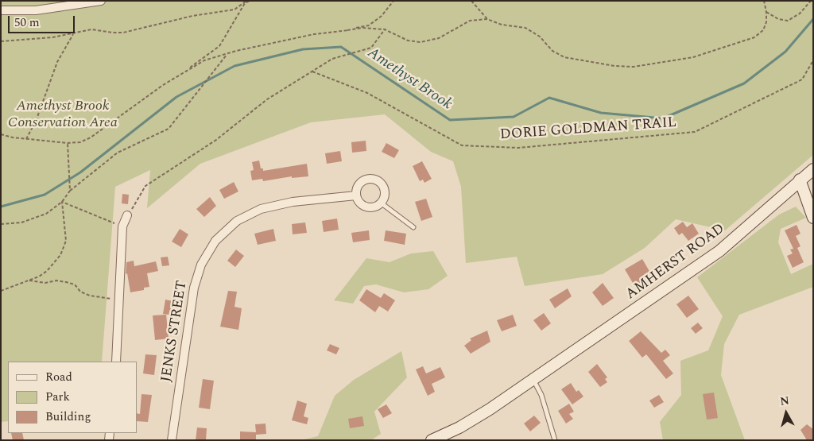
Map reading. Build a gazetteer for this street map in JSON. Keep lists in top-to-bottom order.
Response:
{
  "streets": {
    "main road": ["AMHERST ROAD"],
    "street": ["JENKS STREET"],
    "path": ["DORIE GOLDMAN TRAIL"]
  },
  "water": ["Amethyst Brook"],
  "parks": ["Amethyst Brook Conservation Area"],
  "legend": ["Road", "Park", "Building"],
  "scale_bar": "50 m",
  "north": "top"
}
